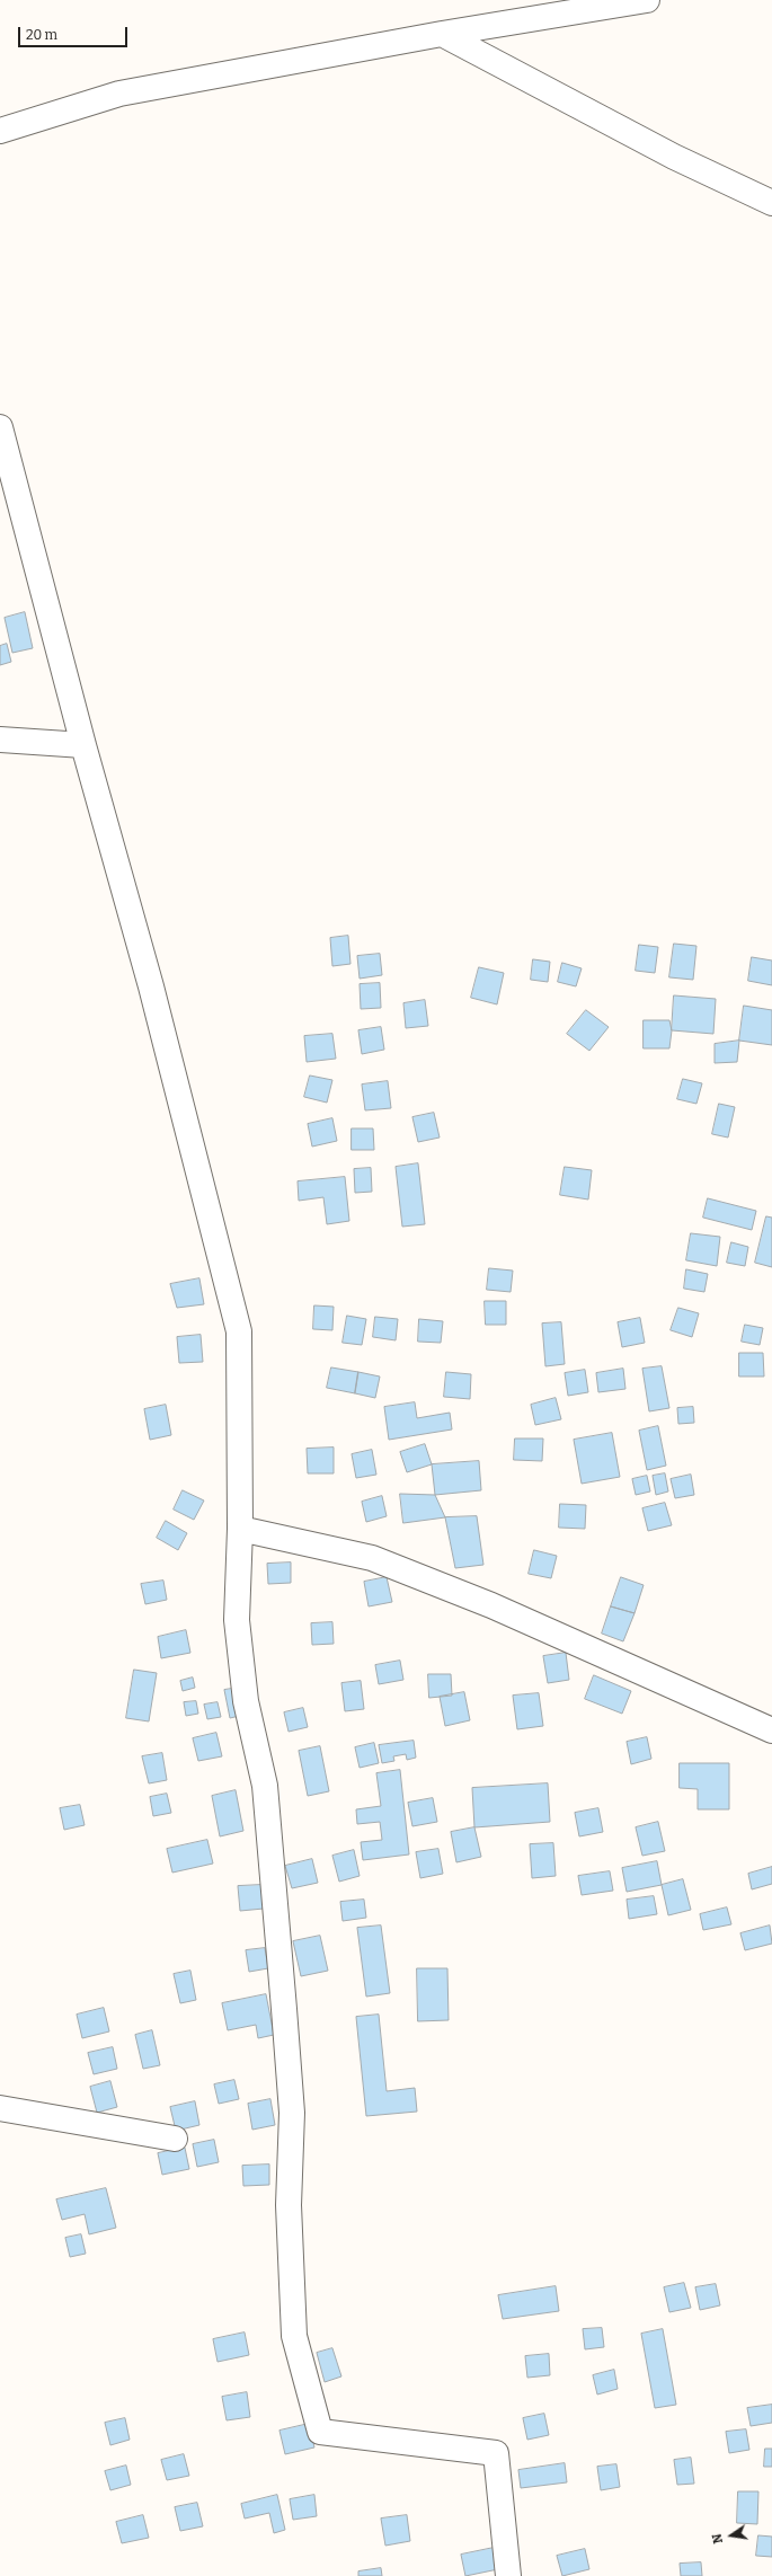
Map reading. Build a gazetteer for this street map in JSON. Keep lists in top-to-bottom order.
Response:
{
  "scale_bar": "20 m",
  "north": "left"
}
